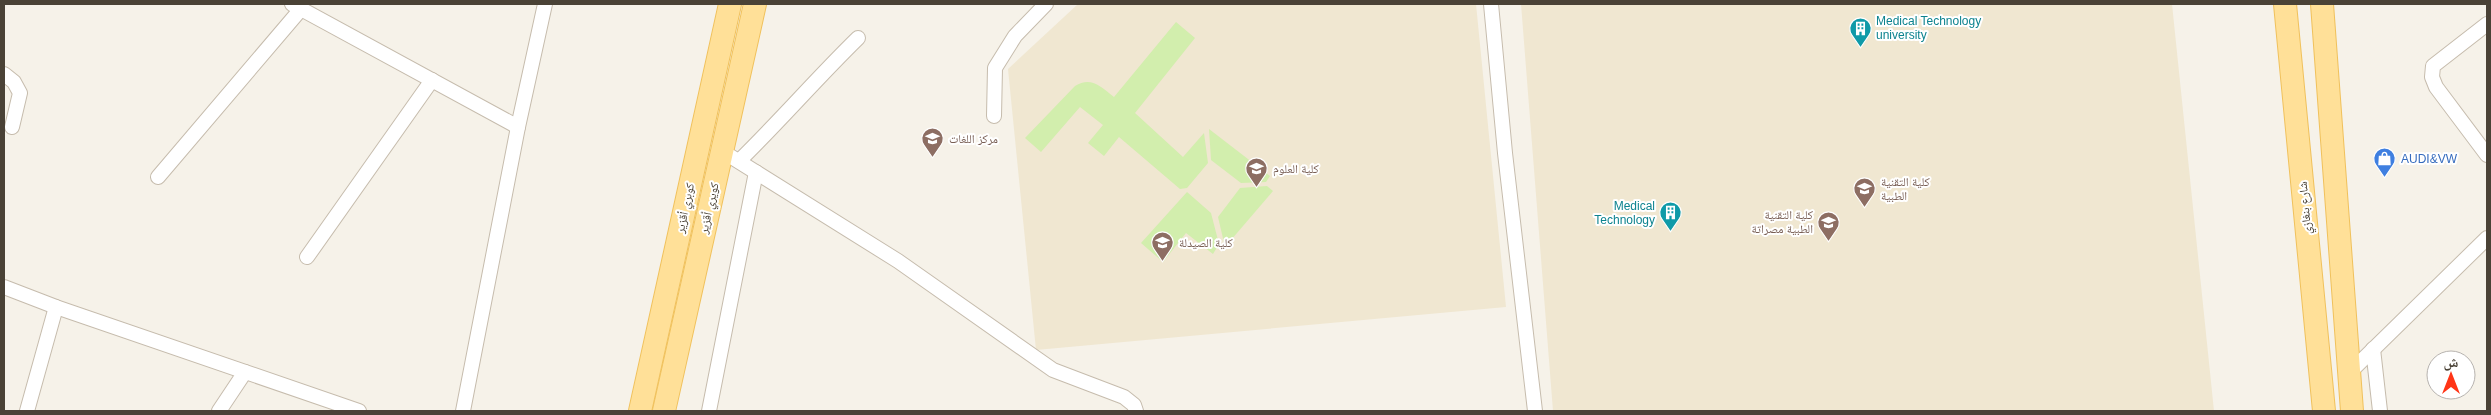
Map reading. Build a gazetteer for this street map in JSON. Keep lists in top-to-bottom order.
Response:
{
  "streets": {
    "main road": ["كوبري أقزير", "كويري أقزير", "شارع بنغازي"]
  },
  "places": {
    "building": ["Medical Technology university", "Medical Technology"],
    "school or university": [
      "مركز اللغات",
      "كلية العلوم",
      "كلية التقنية الطبية",
      "كلية التقنية الطبية مصراتة",
      "كلية الصيدلة"
    ],
    "shop": ["AUDI&VW"]
  },
  "north": "top"
}
